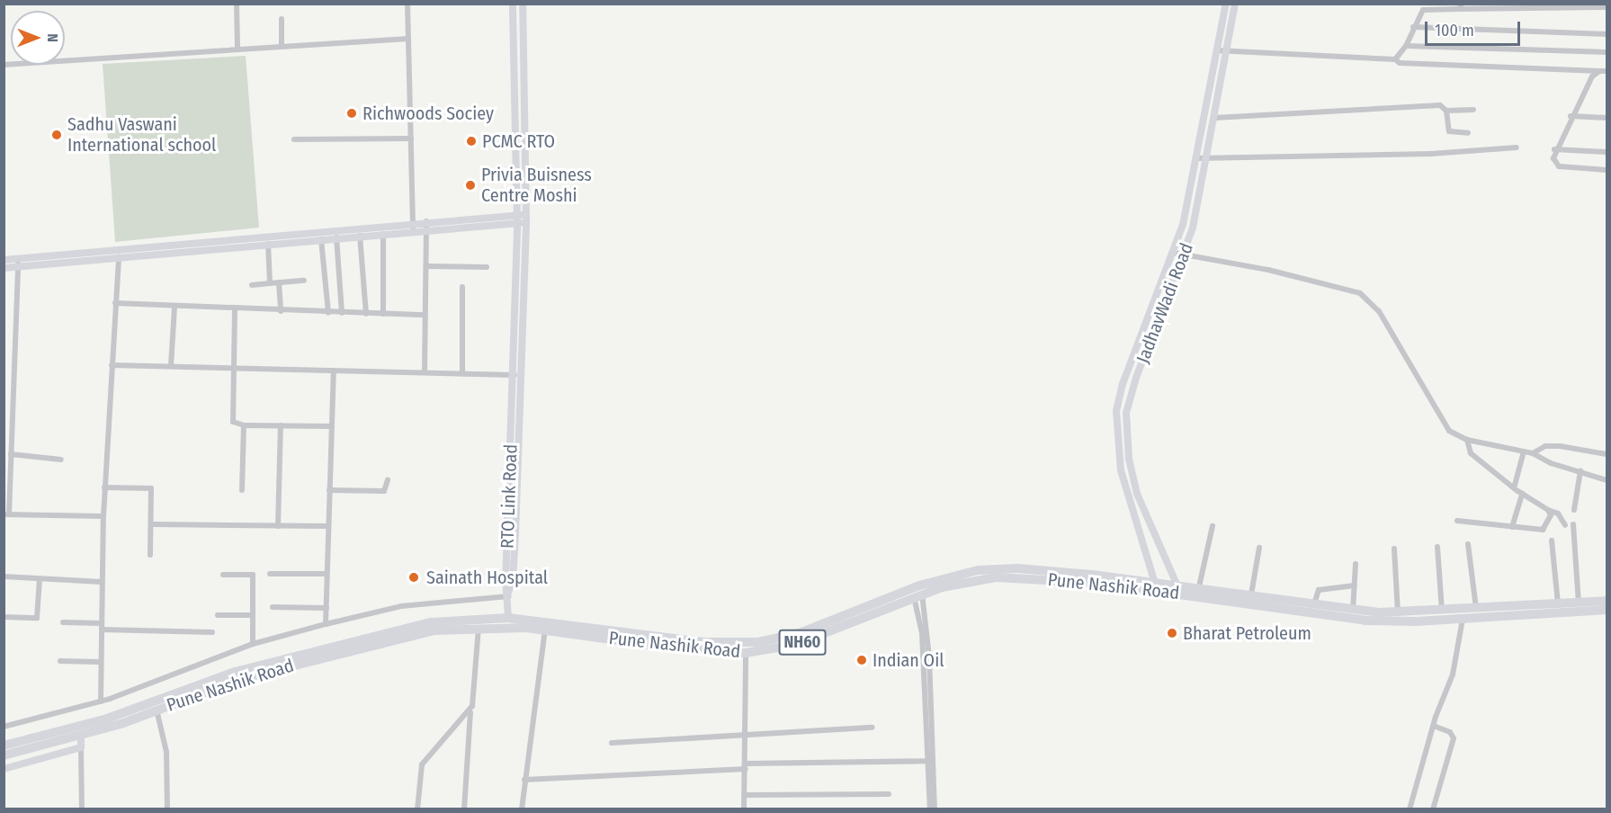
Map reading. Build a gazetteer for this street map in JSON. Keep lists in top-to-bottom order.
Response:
{
  "streets": {
    "highway": ["Pune Nashik Road", "NH60"],
    "main road": ["JadhavWadi Road", "RTO Link Road"]
  },
  "crossings": [
    ["JadhavWadi Road", "Pune Nashik Road"]
  ],
  "places": [
    "Richwoods Sociey",
    "Sadhu Vaswani International school",
    "PCMC RTO",
    "Privia Buisness Centre Moshi",
    "Sainath Hospital",
    "Bharat Petroleum",
    "Indian Oil"
  ],
  "scale_bar": "100 m",
  "north": "right"
}
